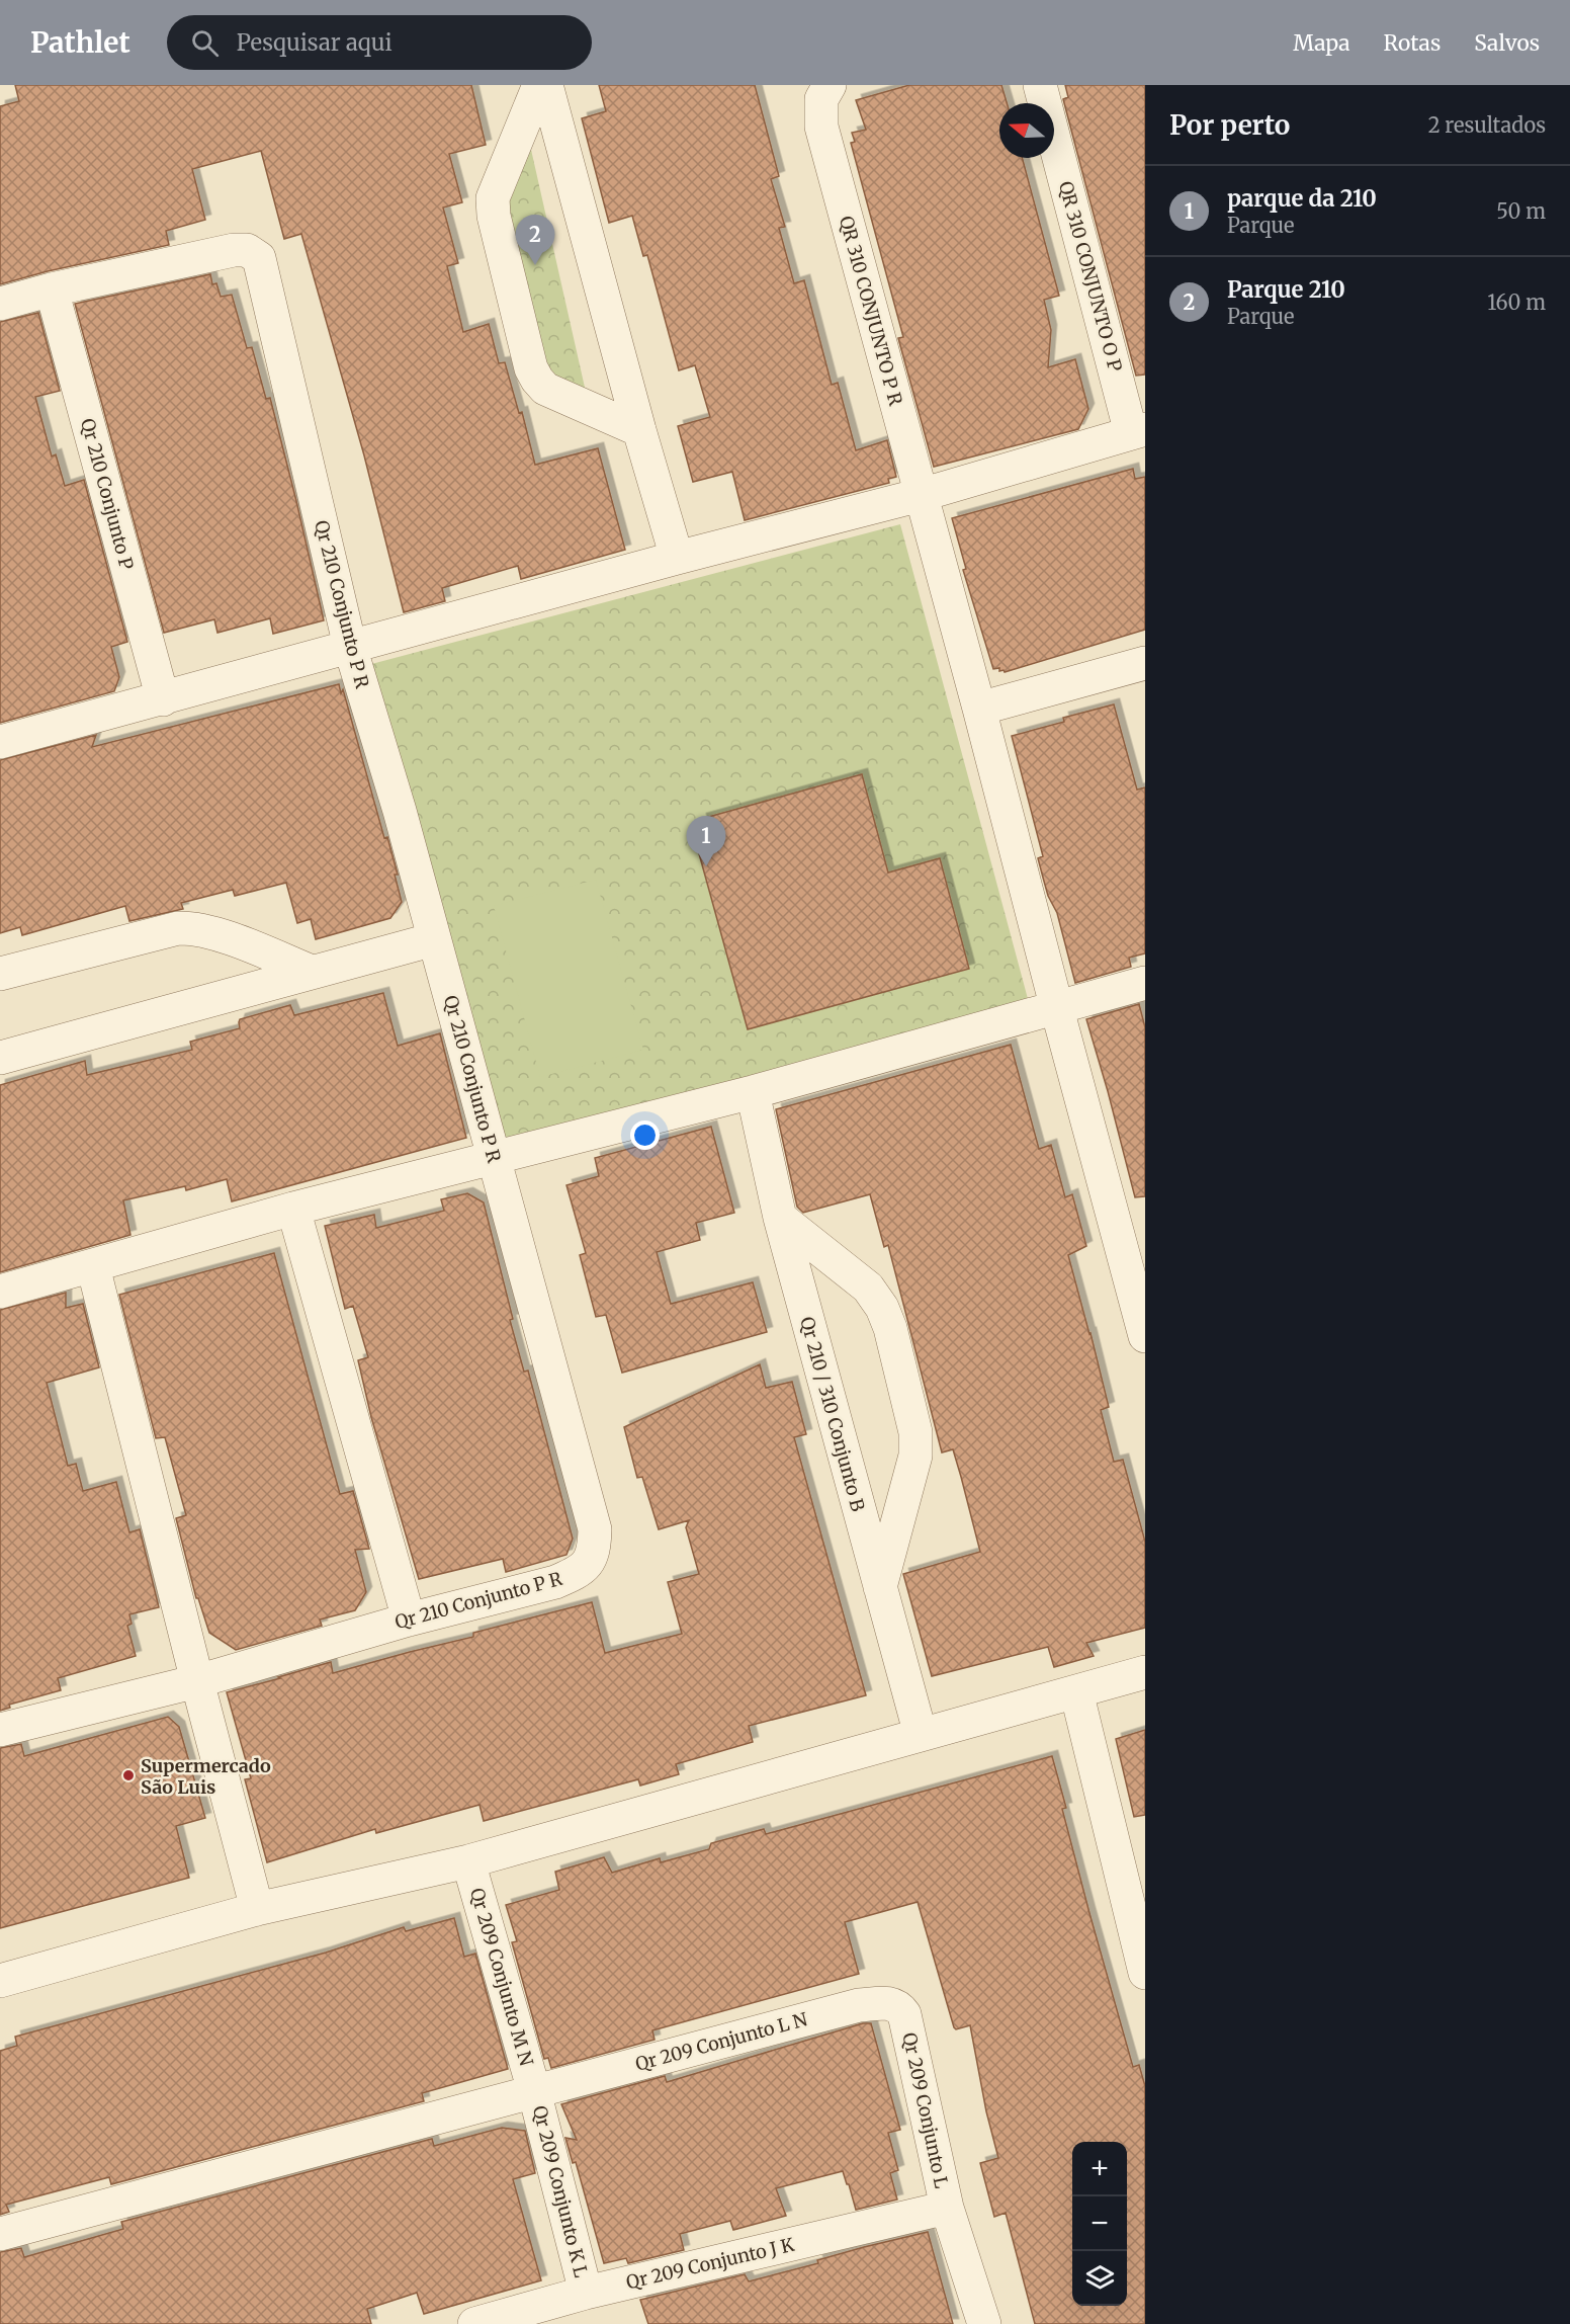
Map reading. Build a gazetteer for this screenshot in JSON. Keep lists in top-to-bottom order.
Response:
{
  "streets": {
    "street": [
      "QR 310 CONJUNTO O P",
      "QR 310 CONJUNTO P R",
      "Qr 210 Conjunto P",
      "Qr 210 Conjunto P R",
      "Qr 210 / 310 Conjunto B",
      "Qr 209 Conjunto M N",
      "Qr 209 Conjunto L N",
      "Qr 209 Conjunto L",
      "Qr 209 Conjunto K L",
      "Qr 209 Conjunto J K"
    ]
  },
  "crossings": [
    ["Qr 210 Conjunto P", "Qr 210 Conjunto P R"],
    ["Qr 209 Conjunto M N", "Qr 209 Conjunto L N"],
    ["Qr 209 Conjunto M N", "Qr 209 Conjunto K L"],
    ["Qr 209 Conjunto L N", "Qr 209 Conjunto L"],
    ["Qr 209 Conjunto L N", "Qr 209 Conjunto K L"],
    ["Qr 209 Conjunto L", "Qr 209 Conjunto J K"],
    ["Qr 209 Conjunto K L", "Qr 209 Conjunto J K"]
  ],
  "places": ["Supermercado São Luis"],
  "north": "left",
  "page": {
    "header": "Pathlet",
    "search": "Pesquisar aqui",
    "nav": ["Mapa", "Rotas", "Salvos"],
    "heading": ["Por perto", "2 resultados"],
    "list": [
      {
        "mark": "1",
        "name": "parque da 210",
        "note": "Parque",
        "value": "50 m"
      },
      {
        "mark": "2",
        "name": "Parque 210",
        "note": "Parque",
        "value": "160 m"
      }
    ],
    "pins": ["2", "1"],
    "map_buttons": ["+", "−"]
  }
}
